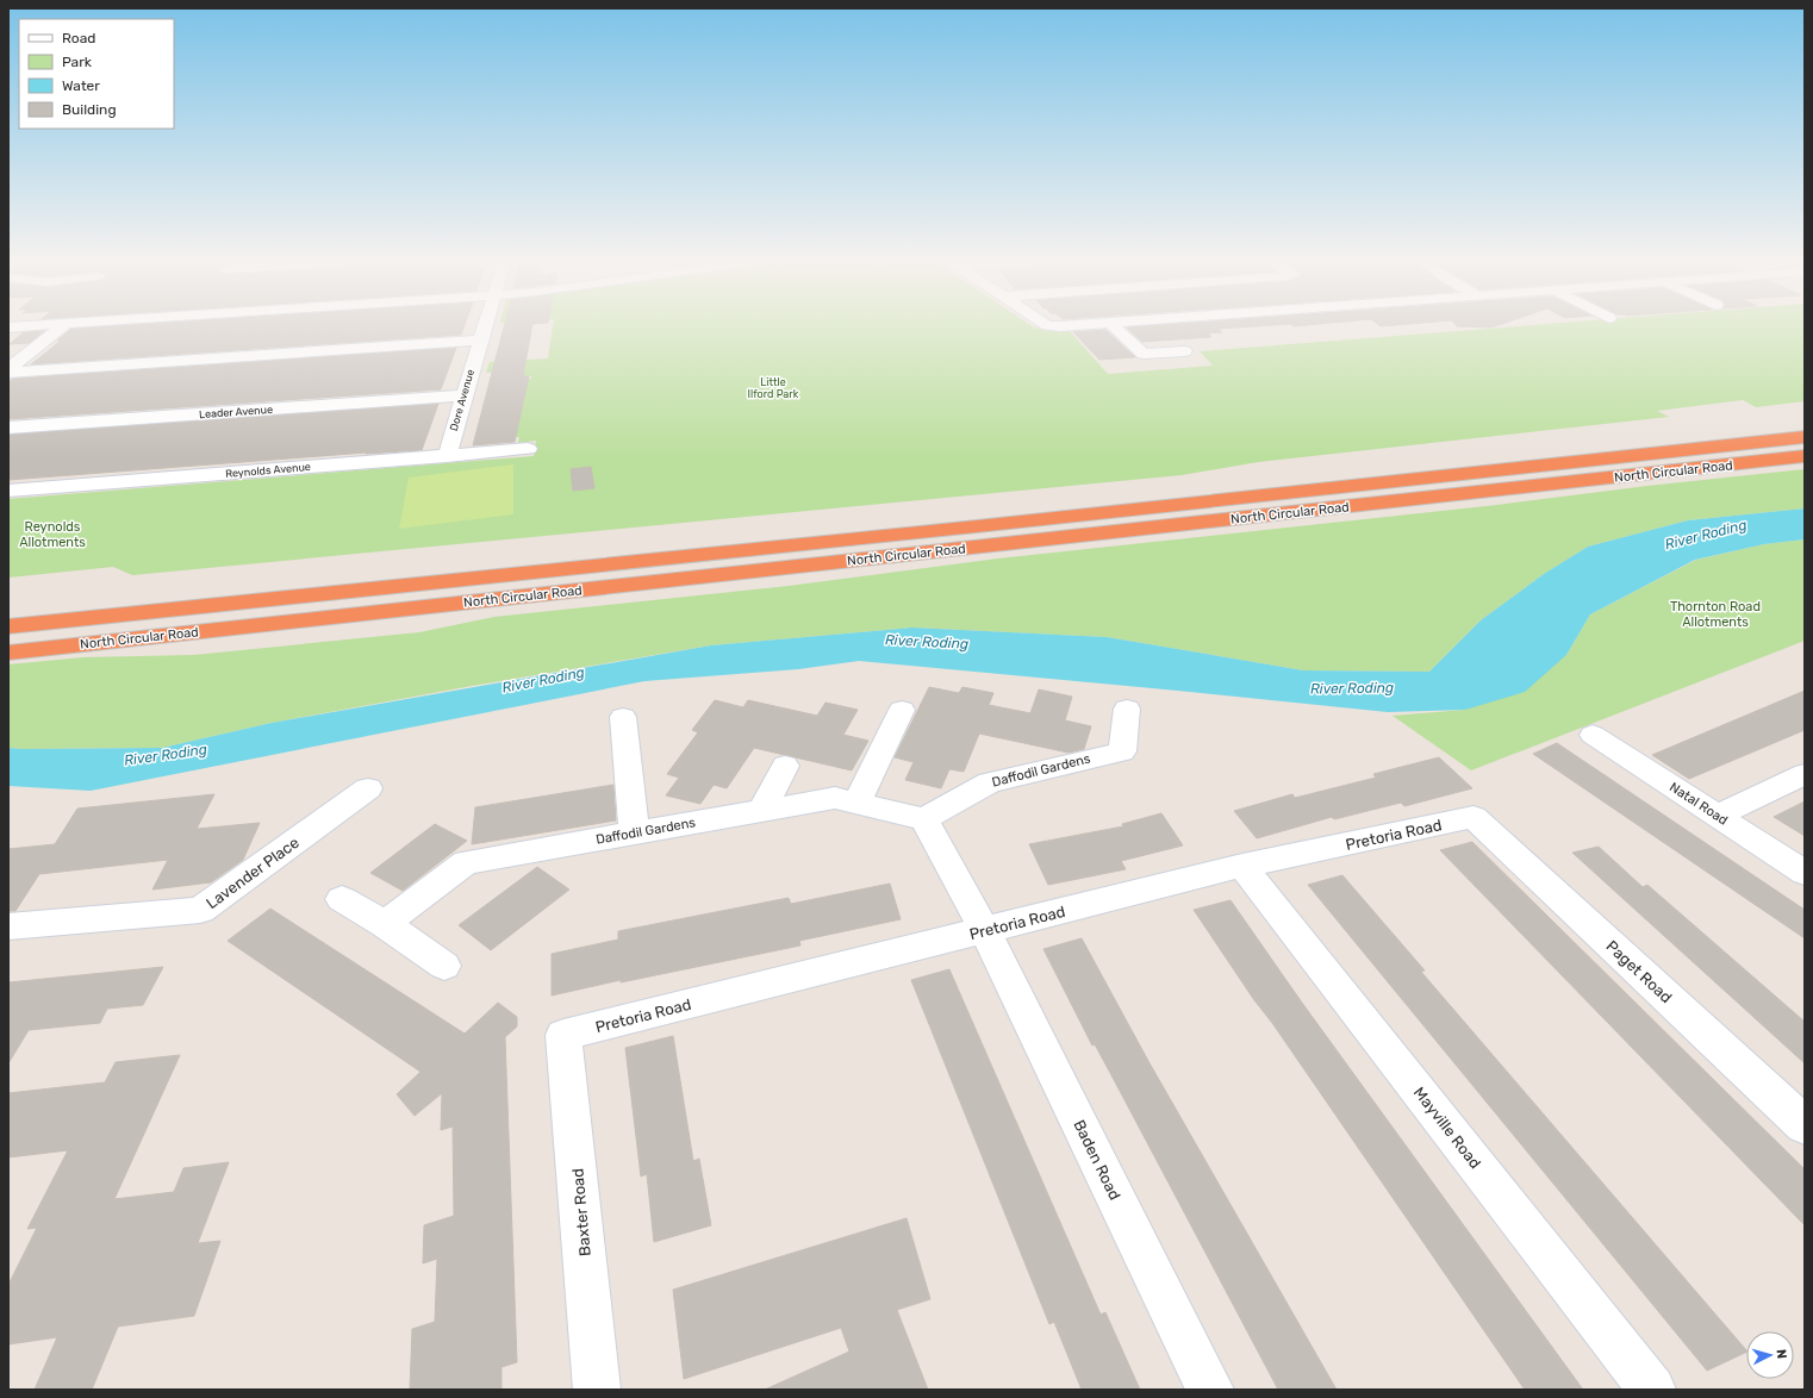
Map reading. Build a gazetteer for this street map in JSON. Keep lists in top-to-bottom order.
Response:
{
  "streets": {
    "highway": ["North Circular Road"],
    "street": [
      "Dore Avenue",
      "Leader Avenue",
      "Reynolds Avenue",
      "Daffodil Gardens",
      "Natal Road",
      "Pretoria Road",
      "Lavender Place",
      "Paget Road",
      "Mayville Road",
      "Baden Road",
      "Baxter Road"
    ]
  },
  "crossings": [
    ["Dore Avenue", "Leader Avenue"],
    ["Dore Avenue", "Reynolds Avenue"],
    ["Pretoria Road", "Paget Road"],
    ["Pretoria Road", "Mayville Road"],
    ["Pretoria Road", "Baden Road"],
    ["Pretoria Road", "Baxter Road"]
  ],
  "water": ["River Roding"],
  "parks": ["Little Ilford Park", "Reynolds Allotments", "Thornton Road Allotments"],
  "legend": [
    "Road",
    "Park",
    "Water",
    "Building"
  ],
  "north": "right"
}
